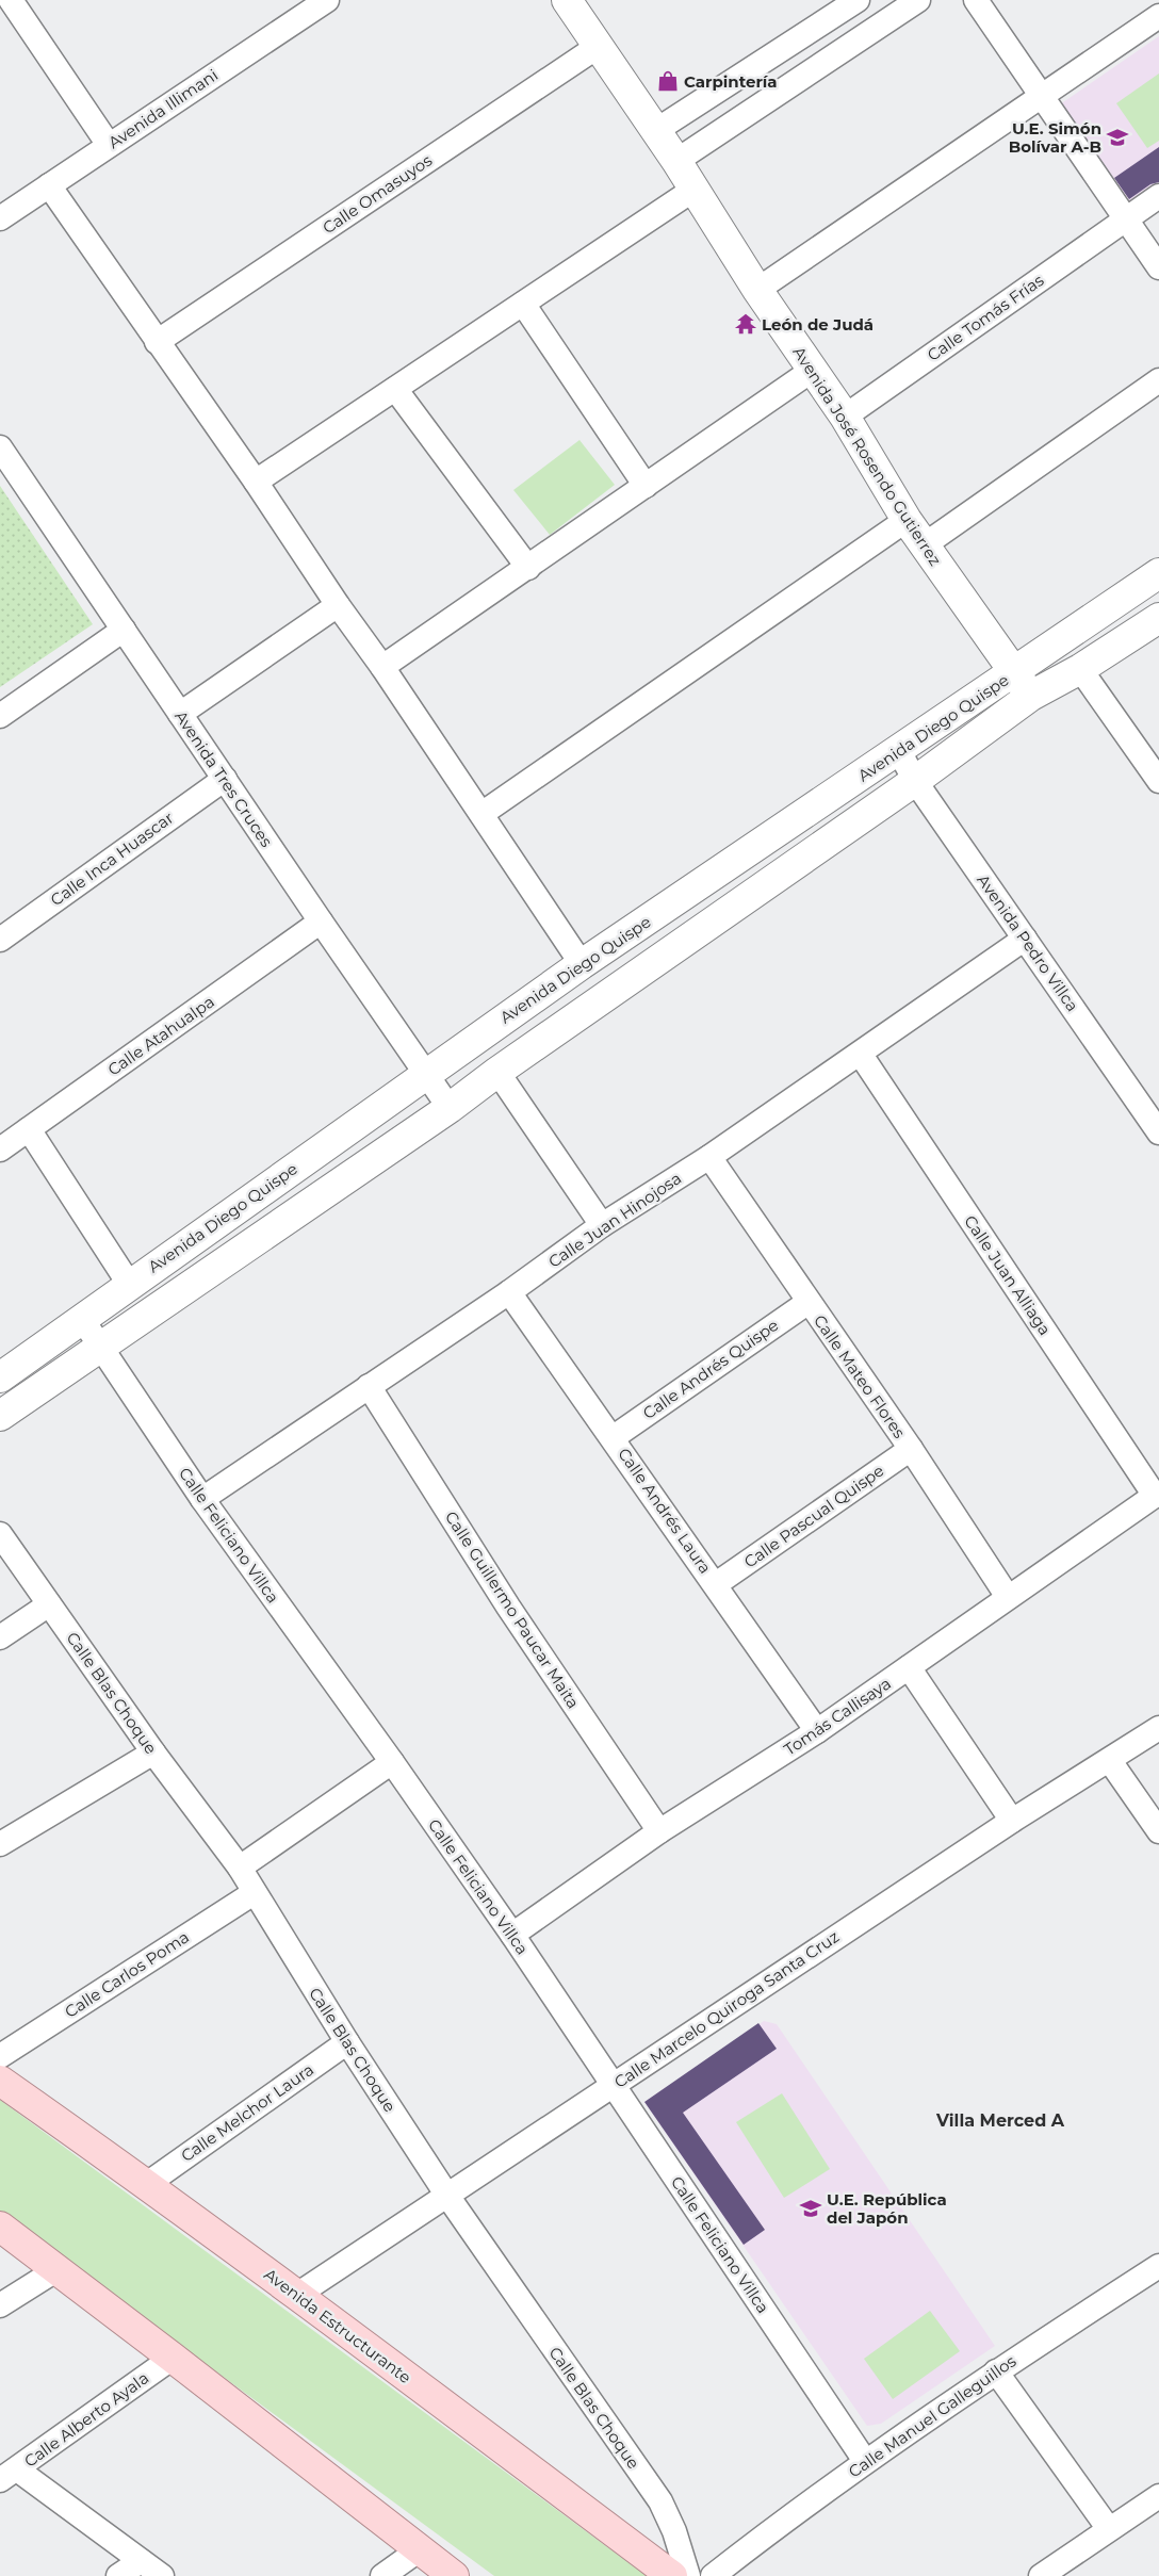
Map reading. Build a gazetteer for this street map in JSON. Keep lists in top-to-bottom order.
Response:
{
  "streets": {
    "main road": ["Avenida Estructurante"],
    "street": [
      "Avenida Illimani",
      "Calle Omasuyos",
      "Calle Tomás Frías",
      "Avenida José Rosendo Gutierrez",
      "Avenida Diego Quispe",
      "Avenida Tres Cruces",
      "Calle Inca Huascar",
      "Avenida Pedro Villca",
      "Calle Atahualpa",
      "Calle Juan Hinojosa",
      "Calle Juan Alliaga",
      "Calle Andrés Quispe",
      "Calle Mateo Flores",
      "Calle Andrés Laura",
      "Calle Pascual Quispe",
      "Calle Feliciano Villca",
      "Calle Guillermo Paucar Maita",
      "Calle Blas Choque",
      "Tomás Callisaya",
      "Calle Carlos Poma",
      "Calle Marcelo Quiroga Santa Cruz",
      "Calle Melchor Laura",
      "Calle Manuel Galleguillos",
      "Calle Alberto Ayala"
    ]
  },
  "crossings": [
    ["Calle Omasuyos", "Avenida José Rosendo Gutierrez"],
    ["Calle Tomás Frías", "Avenida José Rosendo Gutierrez"],
    ["Avenida José Rosendo Gutierrez", "Avenida Diego Quispe"],
    ["Avenida Diego Quispe", "Avenida Tres Cruces"],
    ["Avenida Diego Quispe", "Avenida Pedro Villca"],
    ["Avenida Diego Quispe", "Calle Feliciano Villca"],
    ["Avenida Tres Cruces", "Calle Inca Huascar"],
    ["Avenida Tres Cruces", "Calle Atahualpa"],
    ["Avenida Pedro Villca", "Calle Juan Hinojosa"],
    ["Calle Juan Hinojosa", "Calle Juan Alliaga"],
    ["Calle Juan Hinojosa", "Calle Mateo Flores"],
    ["Calle Juan Hinojosa", "Calle Andrés Laura"],
    ["Calle Juan Hinojosa", "Calle Feliciano Villca"],
    ["Calle Juan Hinojosa", "Calle Guillermo Paucar Maita"],
    ["Calle Juan Alliaga", "Tomás Callisaya"],
    ["Calle Andrés Quispe", "Calle Mateo Flores"],
    ["Calle Andrés Quispe", "Calle Andrés Laura"],
    ["Calle Mateo Flores", "Calle Pascual Quispe"],
    ["Calle Mateo Flores", "Tomás Callisaya"],
    ["Calle Andrés Laura", "Calle Pascual Quispe"],
    ["Calle Andrés Laura", "Tomás Callisaya"],
    ["Calle Feliciano Villca", "Tomás Callisaya"],
    ["Calle Feliciano Villca", "Calle Marcelo Quiroga Santa Cruz"],
    ["Calle Feliciano Villca", "Calle Manuel Galleguillos"],
    ["Calle Guillermo Paucar Maita", "Tomás Callisaya"],
    ["Calle Blas Choque", "Calle Carlos Poma"],
    ["Calle Blas Choque", "Calle Marcelo Quiroga Santa Cruz"],
    ["Calle Blas Choque", "Calle Melchor Laura"],
    ["Calle Marcelo Quiroga Santa Cruz", "Avenida Estructurante"],
    ["Calle Melchor Laura", "Avenida Estructurante"]
  ],
  "districts": ["Villa Merced A"],
  "places": {
    "shop": ["Carpintería"],
    "school or university": ["U.E. Simón Bolívar A-B", "U.E. República del Japón"],
    "temple": ["León de Judá"]
  }
}
